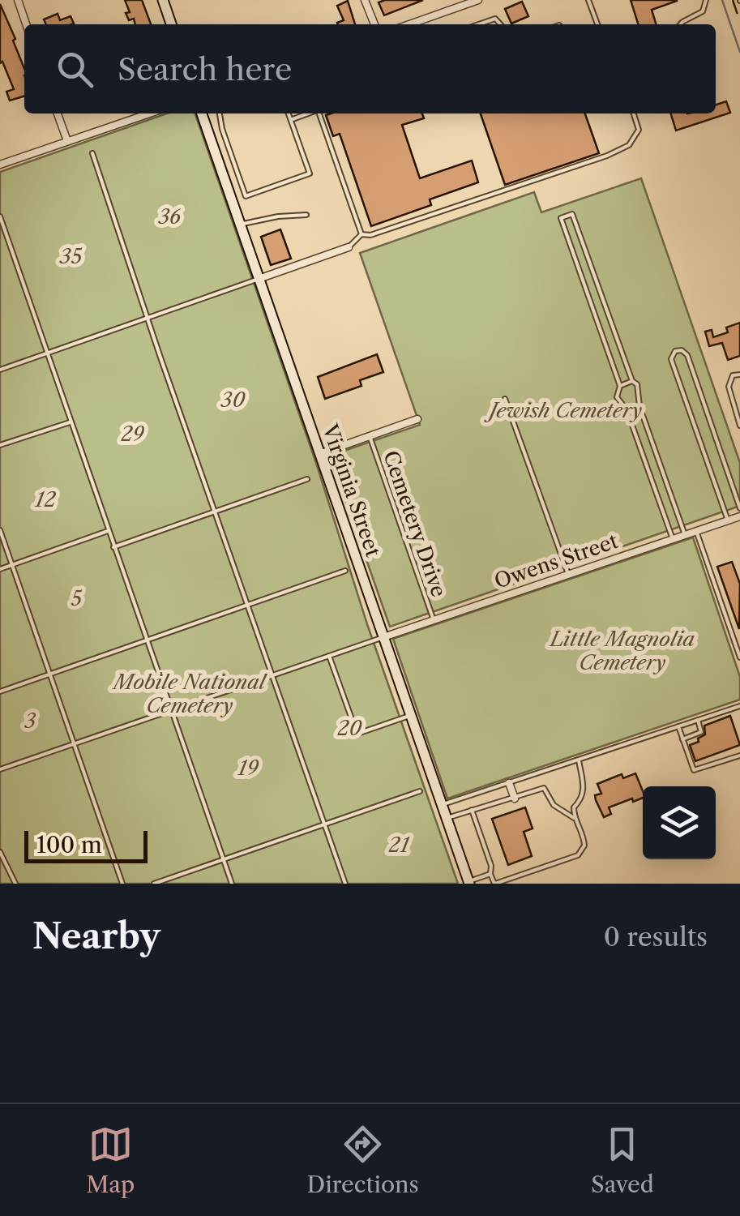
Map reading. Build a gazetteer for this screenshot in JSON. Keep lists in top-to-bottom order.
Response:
{
  "streets": {
    "street": ["Virginia Street", "Owens Street"],
    "lane": ["Cemetery Drive"]
  },
  "crossings": [
    ["Virginia Street", "Owens Street"],
    ["Cemetery Drive", "Owens Street"]
  ],
  "parks": [
    "36",
    "35",
    "30",
    "Jewish Cemetery",
    "29",
    "12",
    "5",
    "Little Magnolia Cemetery",
    "Mobile National Cemetery",
    "3",
    "20",
    "19",
    "21"
  ],
  "scale_bar": "100 m",
  "page": {
    "search": "Search here",
    "scale": "100 m",
    "heading": ["Nearby", "0 results"],
    "nav": ["Map", "Directions", "Saved"]
  }
}
